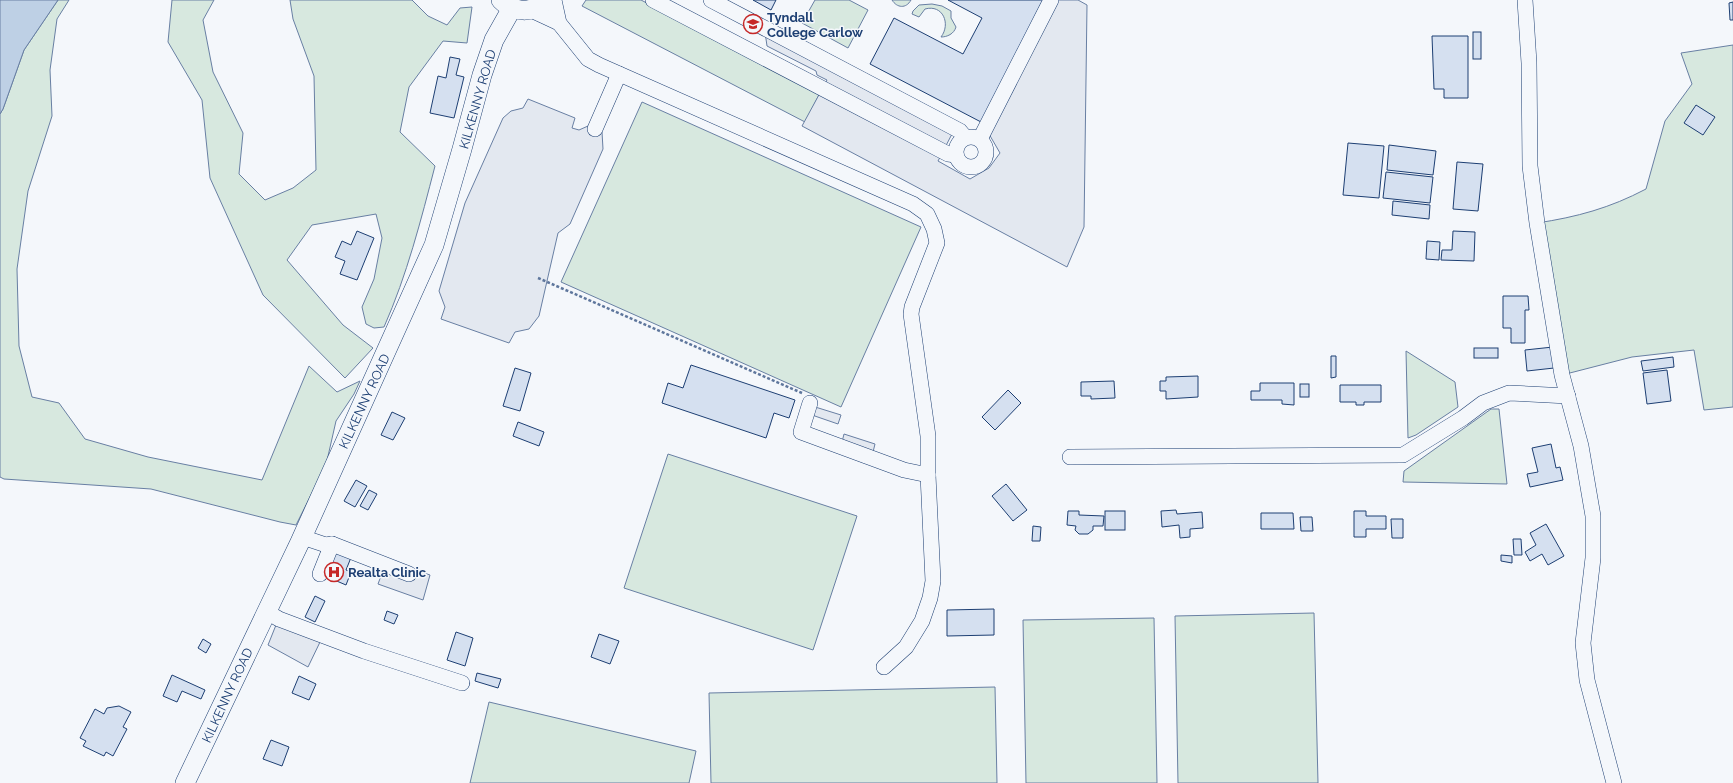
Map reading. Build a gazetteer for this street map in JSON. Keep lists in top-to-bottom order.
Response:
{
  "streets": {
    "main road": ["KILKENNY ROAD"]
  },
  "places": {
    "school or university": ["Tyndall College Carlow"],
    "hospital": ["Realta Clinic"]
  }
}
